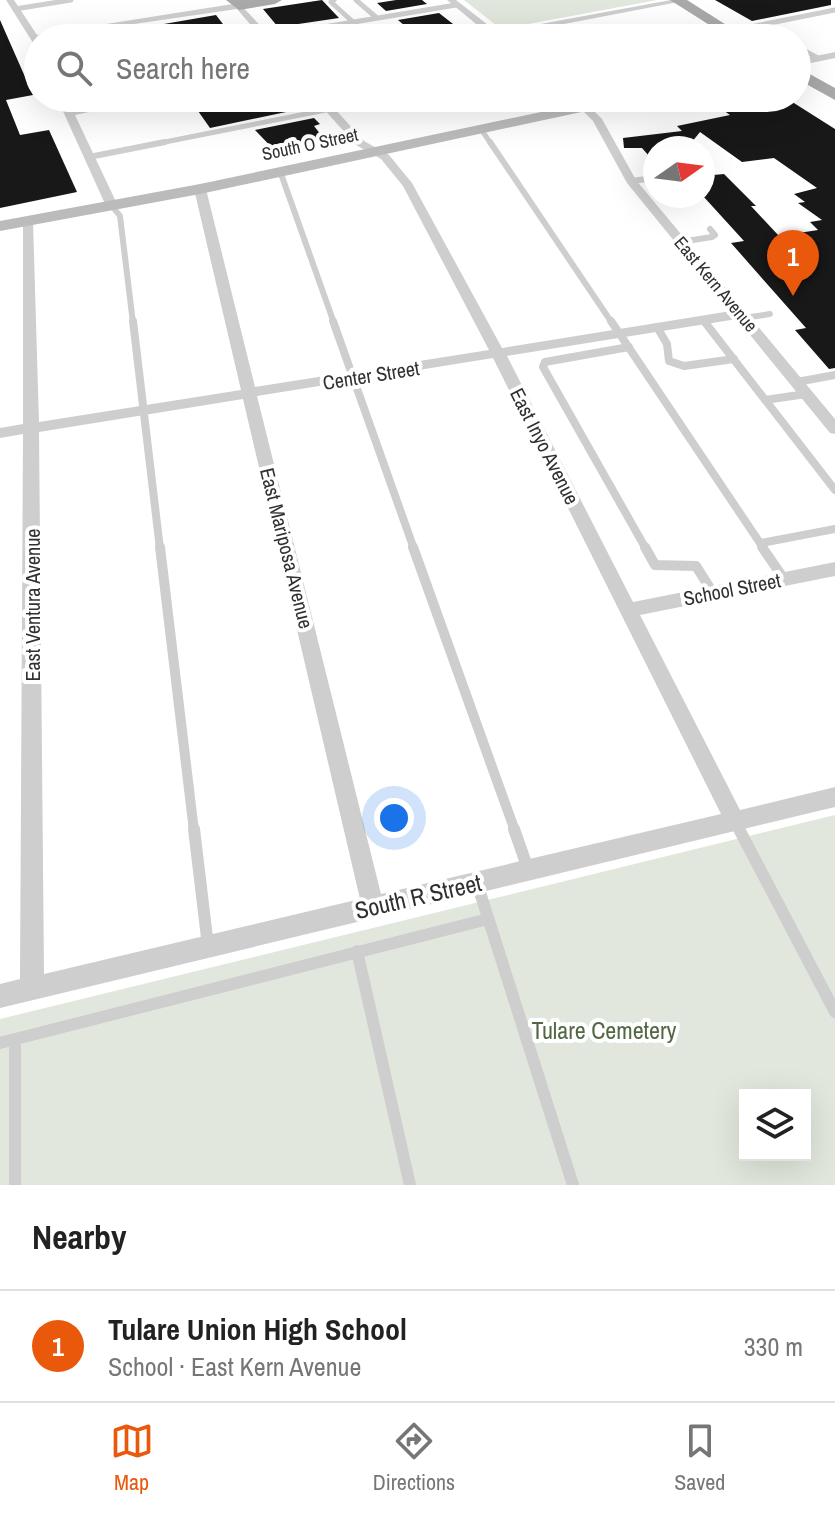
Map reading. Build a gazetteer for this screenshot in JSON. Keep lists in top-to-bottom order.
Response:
{
  "streets": {
    "main road": ["South O Street"],
    "street": [
      "East Kern Avenue",
      "Center Street",
      "East Inyo Avenue",
      "East Mariposa Avenue",
      "School Street",
      "East Ventura Avenue",
      "South R Street"
    ]
  },
  "crossings": [
    ["South O Street", "East Inyo Avenue"],
    ["South O Street", "East Mariposa Avenue"],
    ["South O Street", "East Ventura Avenue"],
    ["East Kern Avenue", "Center Street"],
    ["Center Street", "East Inyo Avenue"],
    ["Center Street", "East Mariposa Avenue"],
    ["Center Street", "East Ventura Avenue"],
    ["East Inyo Avenue", "School Street"],
    ["East Inyo Avenue", "South R Street"],
    ["East Mariposa Avenue", "South R Street"],
    ["East Ventura Avenue", "South R Street"]
  ],
  "parks": ["Tulare Cemetery"],
  "north": "right",
  "page": {
    "search": "Search here",
    "pins": "1",
    "heading": "Nearby",
    "list": [
      {
        "mark": "1",
        "name": "Tulare Union High School",
        "note": "School · East Kern Avenue",
        "value": "330 m"
      }
    ],
    "nav": ["Map", "Directions", "Saved"]
  }
}
